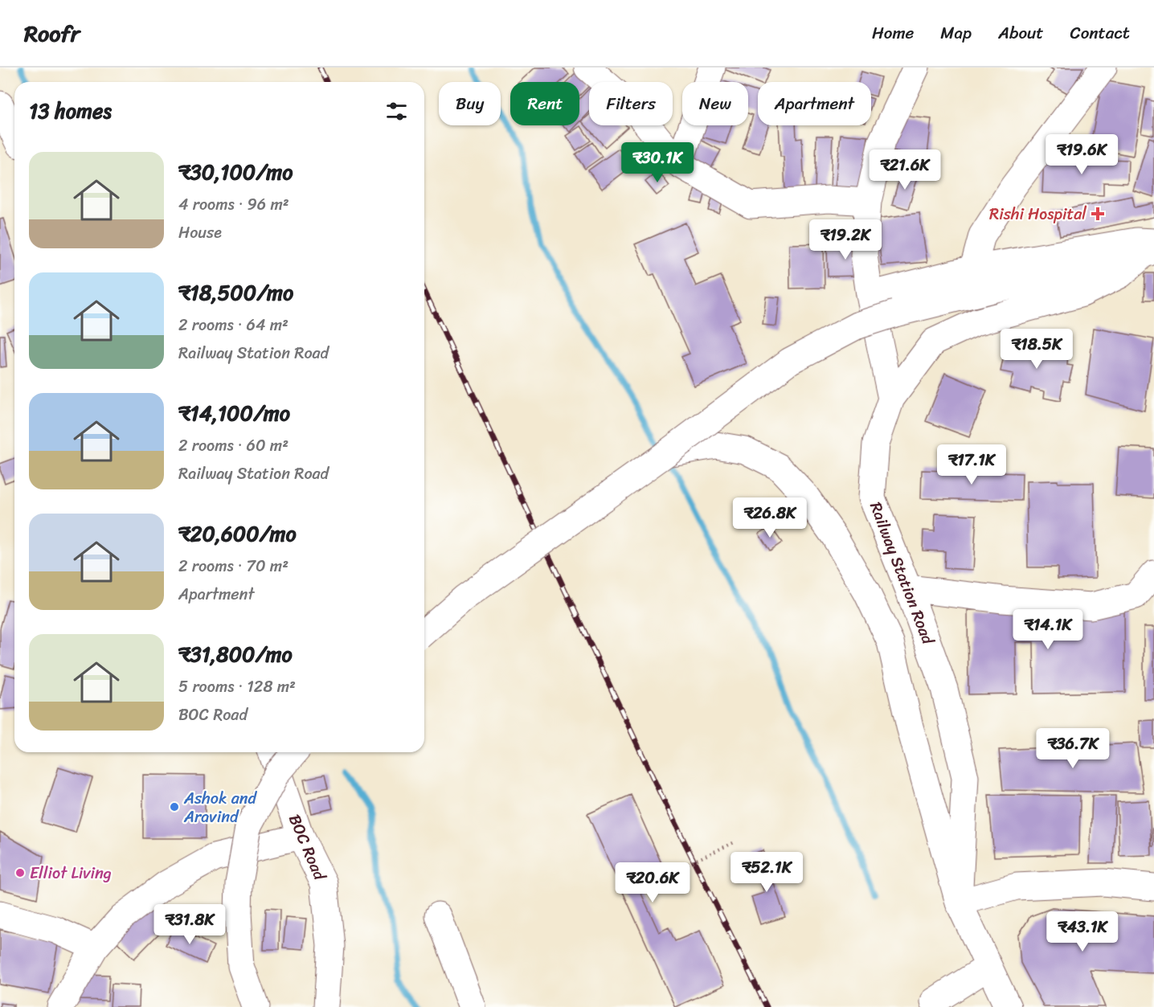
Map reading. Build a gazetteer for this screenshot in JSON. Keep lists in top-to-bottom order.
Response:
{
  "streets": {
    "street": ["Railway Station Road", "BOC Road"]
  },
  "places": {
    "health": ["Rishi Hospital"],
    "other": ["Ashok and Aravind", "Elliot Living"]
  },
  "page": {
    "header": "Roofr",
    "nav": [
      "Home",
      "Map",
      "About",
      "Contact"
    ],
    "chip": [
      "Buy",
      "Rent",
      "Filters",
      "New",
      "Apartment"
    ],
    "heading": "13 homes",
    "price": [
      "₹19.6K",
      "₹30.1K",
      "₹21.6K",
      "₹19.2K",
      "₹18.5K",
      "₹17.1K",
      "₹26.8K",
      "₹14.1K",
      "₹36.7K",
      "₹52.1K",
      "₹20.6K",
      "₹31.8K",
      "₹43.1K"
    ],
    "list": [
      {
        "name": "₹30,100/mo",
        "note": "4 rooms · 96 m² · House"
      },
      {
        "name": "₹18,500/mo",
        "note": "2 rooms · 64 m² · Railway Station Road"
      },
      {
        "name": "₹14,100/mo",
        "note": "2 rooms · 60 m² · Railway Station Road"
      },
      {
        "name": "₹20,600/mo",
        "note": "2 rooms · 70 m² · Apartment"
      },
      {
        "name": "₹31,800/mo",
        "note": "5 rooms · 128 m² · BOC Road"
      }
    ]
  }
}
